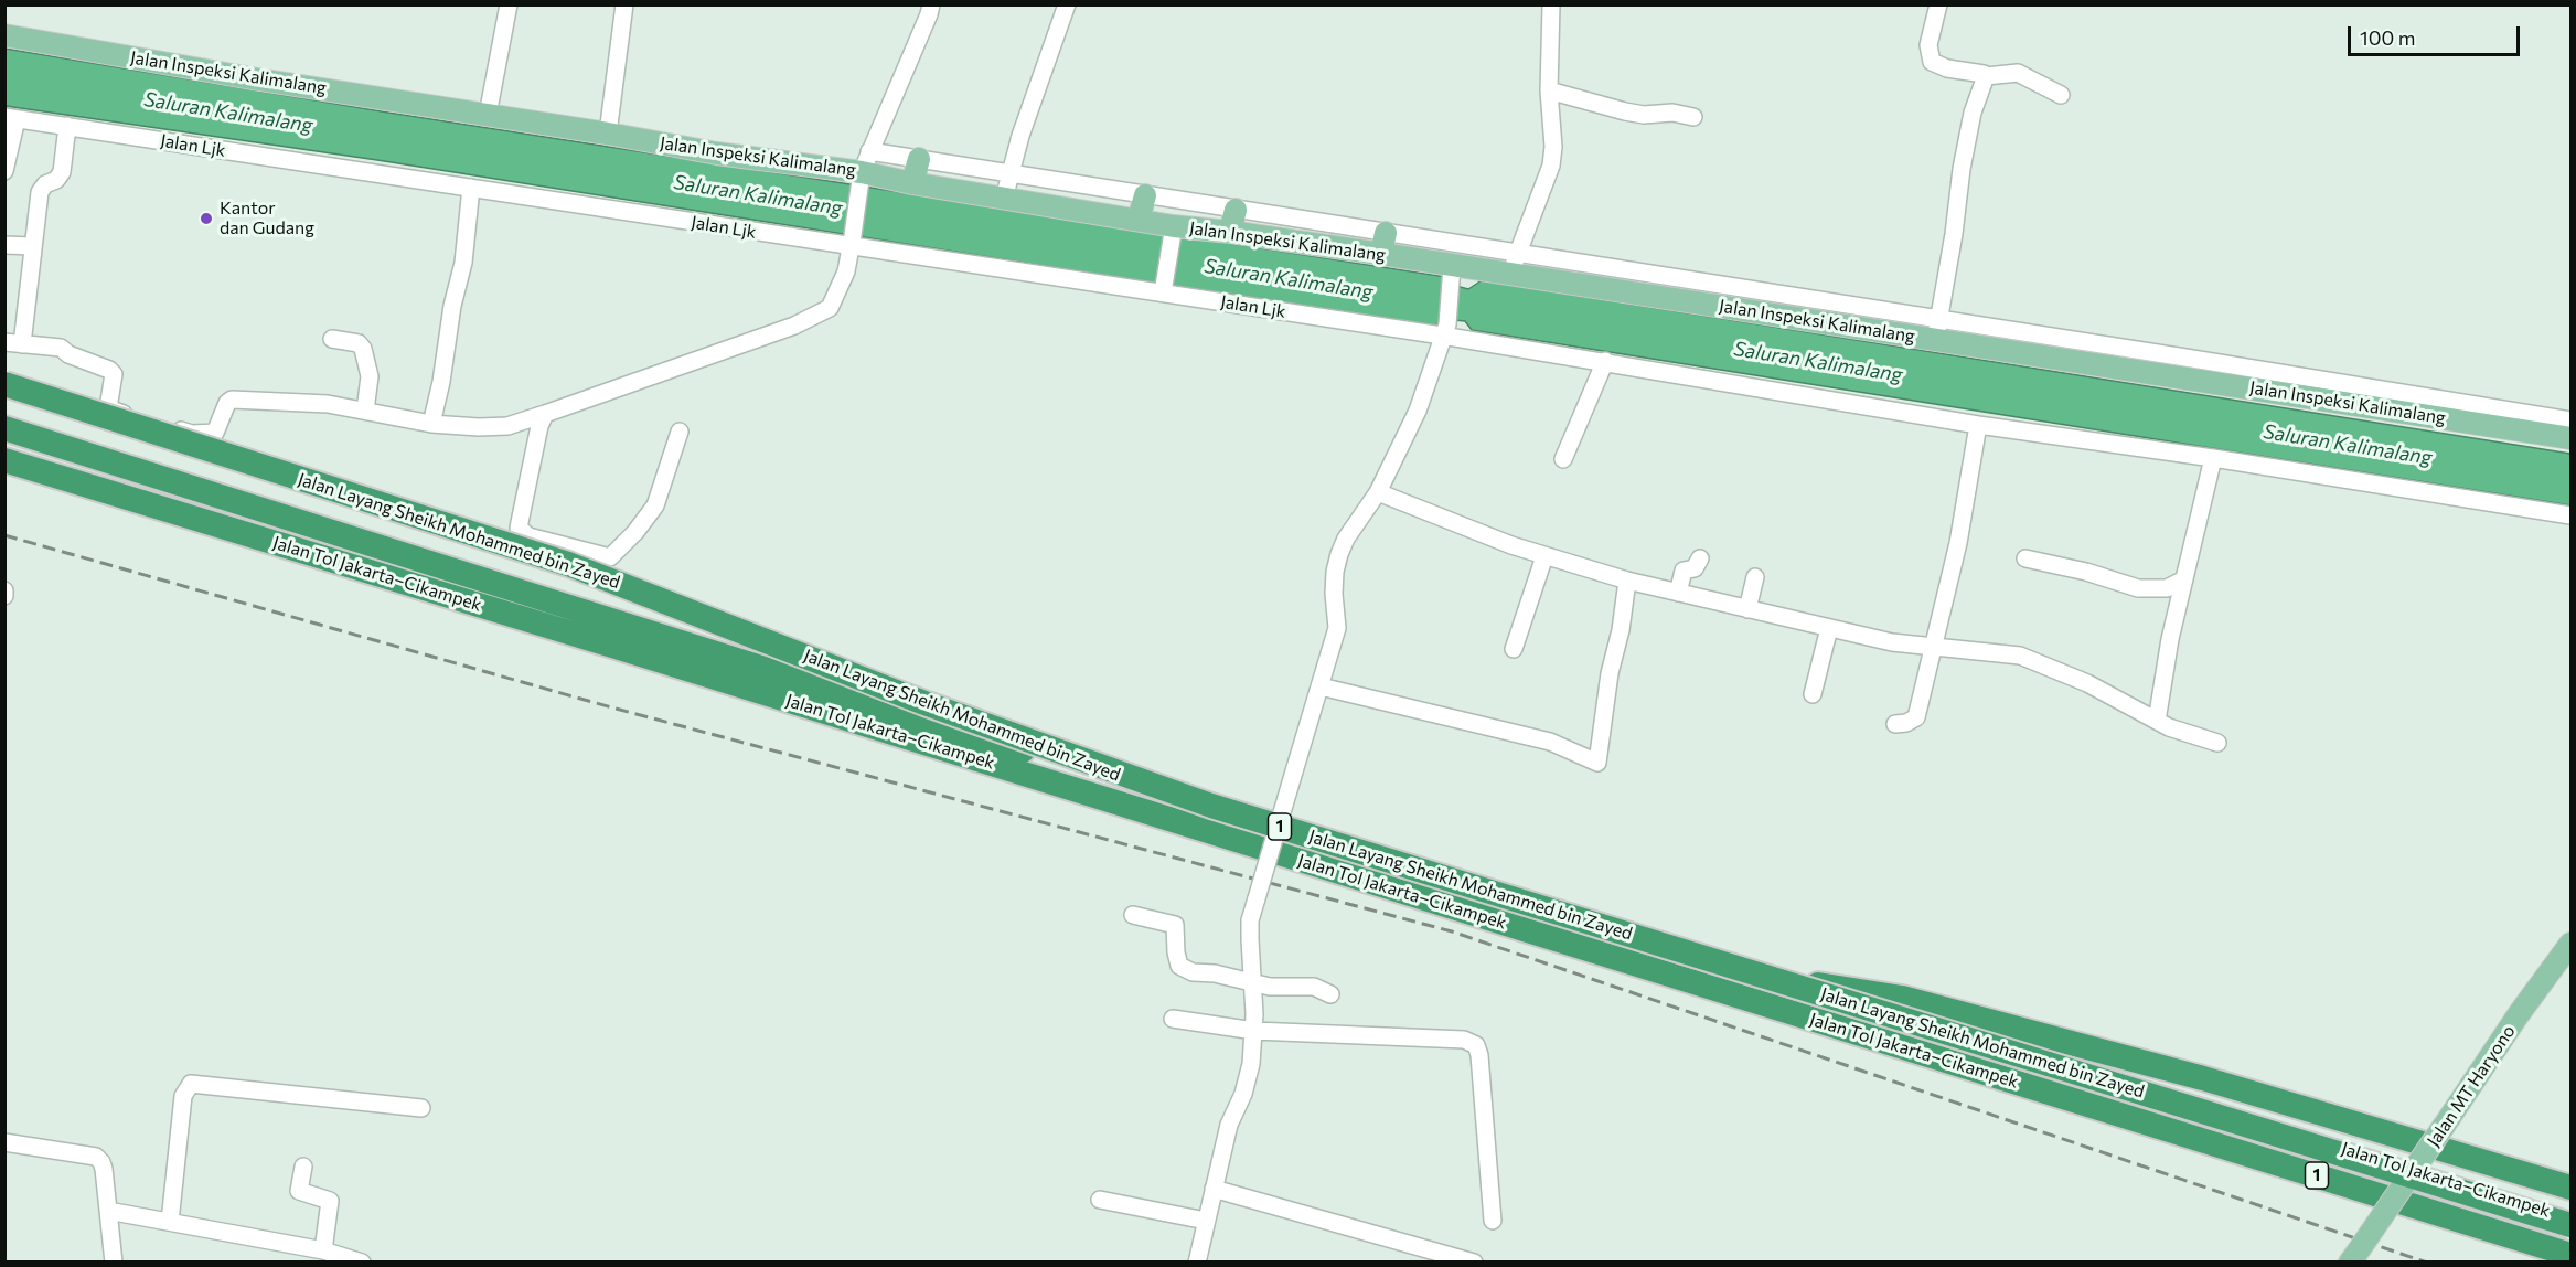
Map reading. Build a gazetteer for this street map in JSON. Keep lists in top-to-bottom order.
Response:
{
  "streets": {
    "highway": ["Jalan Layang Sheikh Mohammed bin Zayed", "Jalan Tol Jakarta–Cikampek", "1"],
    "main road": ["Jalan Inspeksi Kalimalang", "Jalan MT Haryono"],
    "street": ["Jalan Ljk"]
  },
  "water": ["Saluran Kalimalang"],
  "places": ["Kantor dan Gudang"],
  "scale_bar": "100 m"
}
